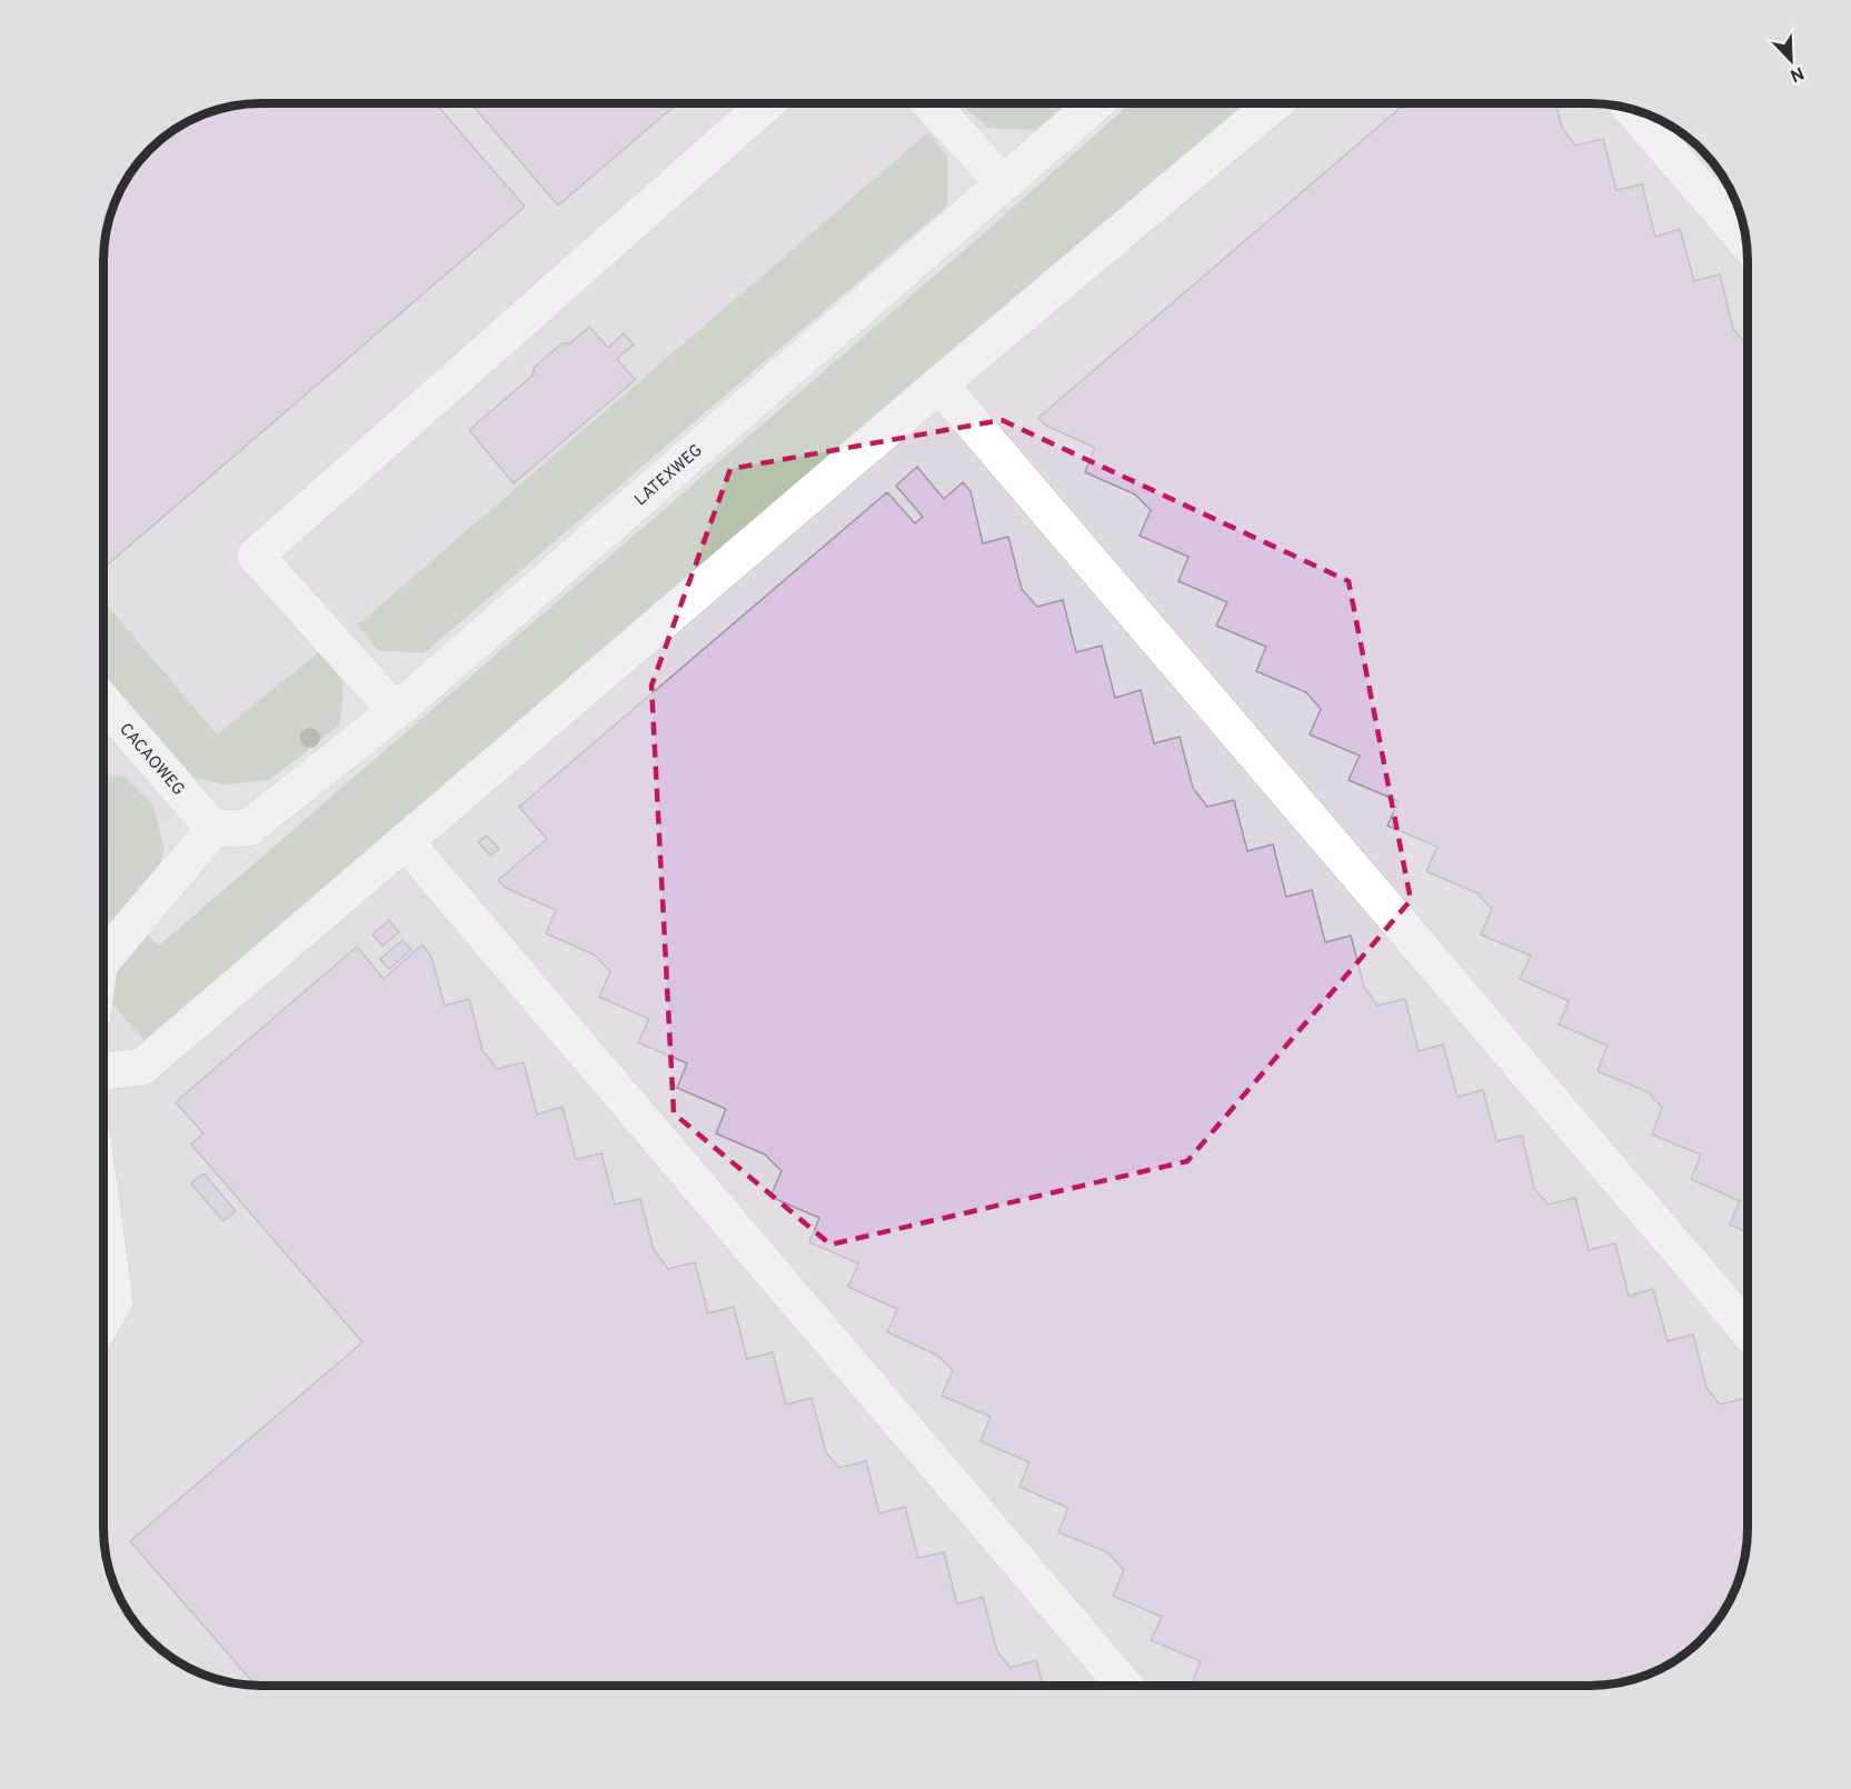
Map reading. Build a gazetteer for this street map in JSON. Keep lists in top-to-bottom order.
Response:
{
  "streets": {
    "street": ["LATEXWEG", "CACAOWEG"]
  },
  "crossings": [
    ["LATEXWEG", "CACAOWEG"]
  ],
  "north": "bottom right"
}
